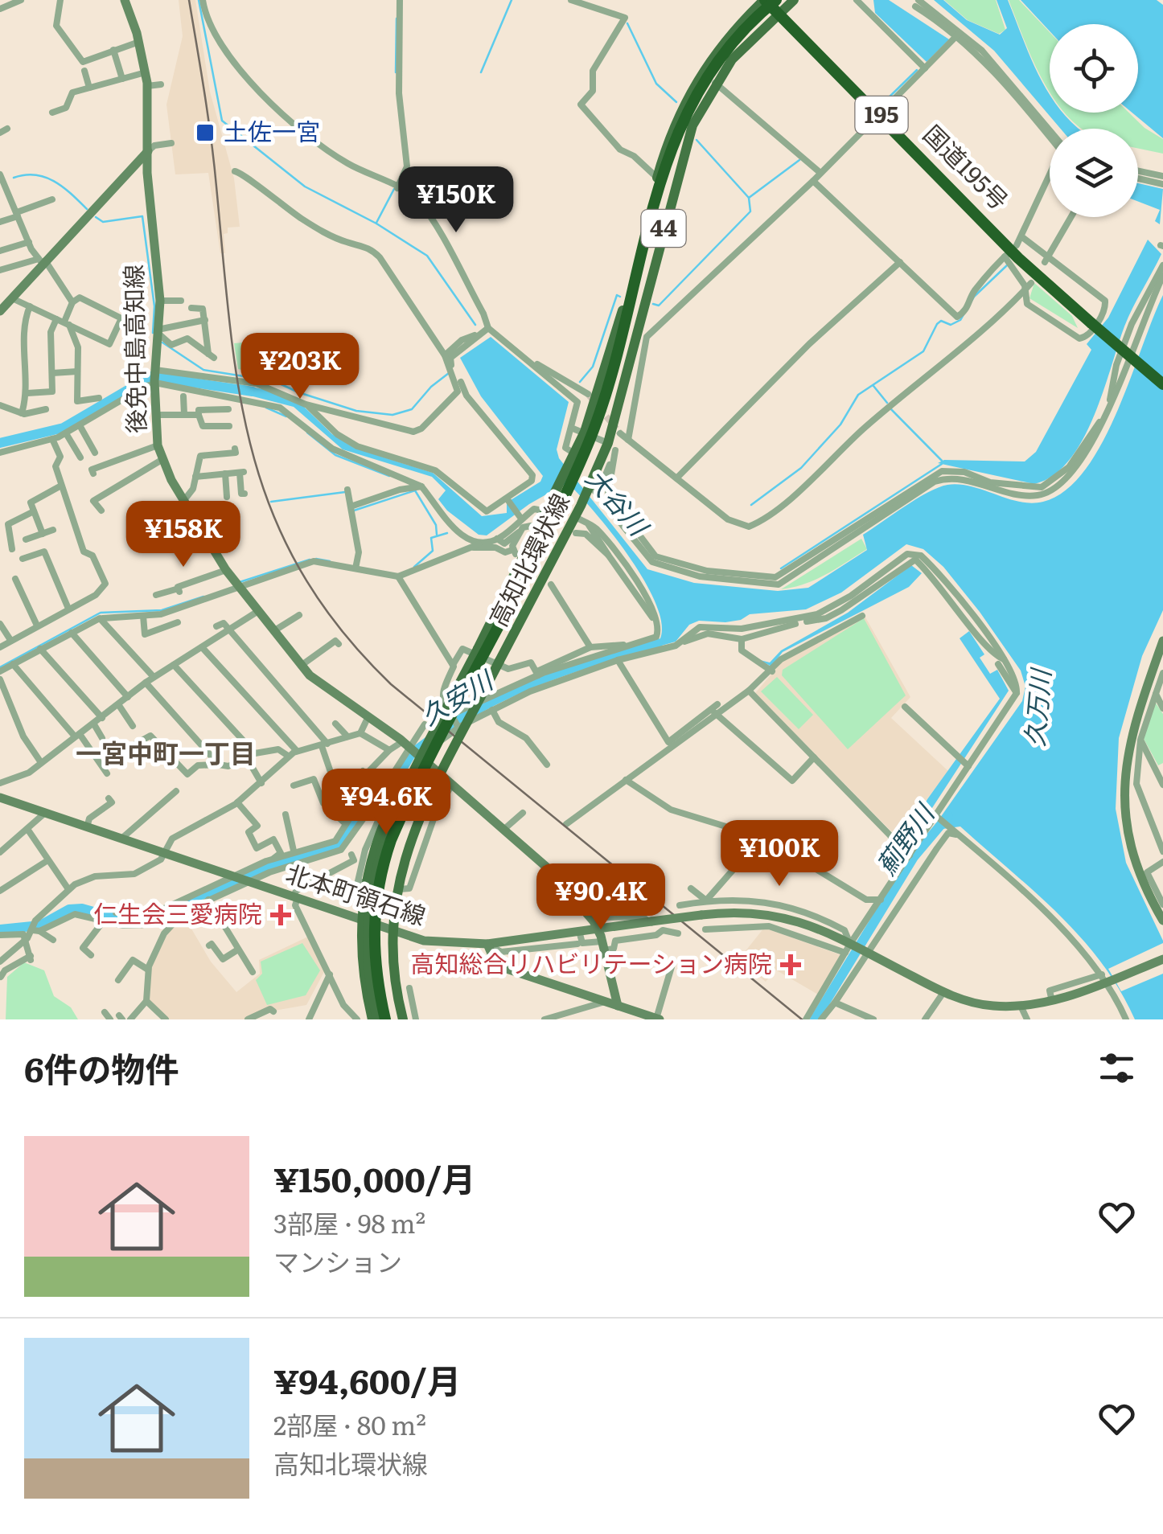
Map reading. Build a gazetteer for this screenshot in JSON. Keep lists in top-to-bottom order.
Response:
{
  "streets": {
    "highway": ["195", "国道195号"],
    "main road": [
      "44",
      "後免中島高知線",
      "高知北環状線",
      "北本町領石線"
    ]
  },
  "crossings": [
    ["国道195号", "高知北環状線"],
    ["44", "高知北環状線"],
    ["44", "北本町領石線"],
    ["後免中島高知線", "北本町領石線"]
  ],
  "districts": ["一宮中町一丁目"],
  "water": [
    "大谷川",
    "久安川",
    "久万川",
    "薊野川"
  ],
  "places": {
    "transit": ["土佐一宮"],
    "health": ["仁生会三愛病院", "高知総合リハビリテーション病院"]
  },
  "page": {
    "price": [
      "¥150K",
      "¥203K",
      "¥158K",
      "¥94.6K",
      "¥100K",
      "¥90.4K"
    ],
    "heading": "6件の物件",
    "list": [
      {
        "name": "¥150,000/月",
        "note": "3部屋 · 98 m² · マンション"
      },
      {
        "name": "¥94,600/月",
        "note": "2部屋 · 80 m² · 高知北環状線"
      }
    ]
  }
}
